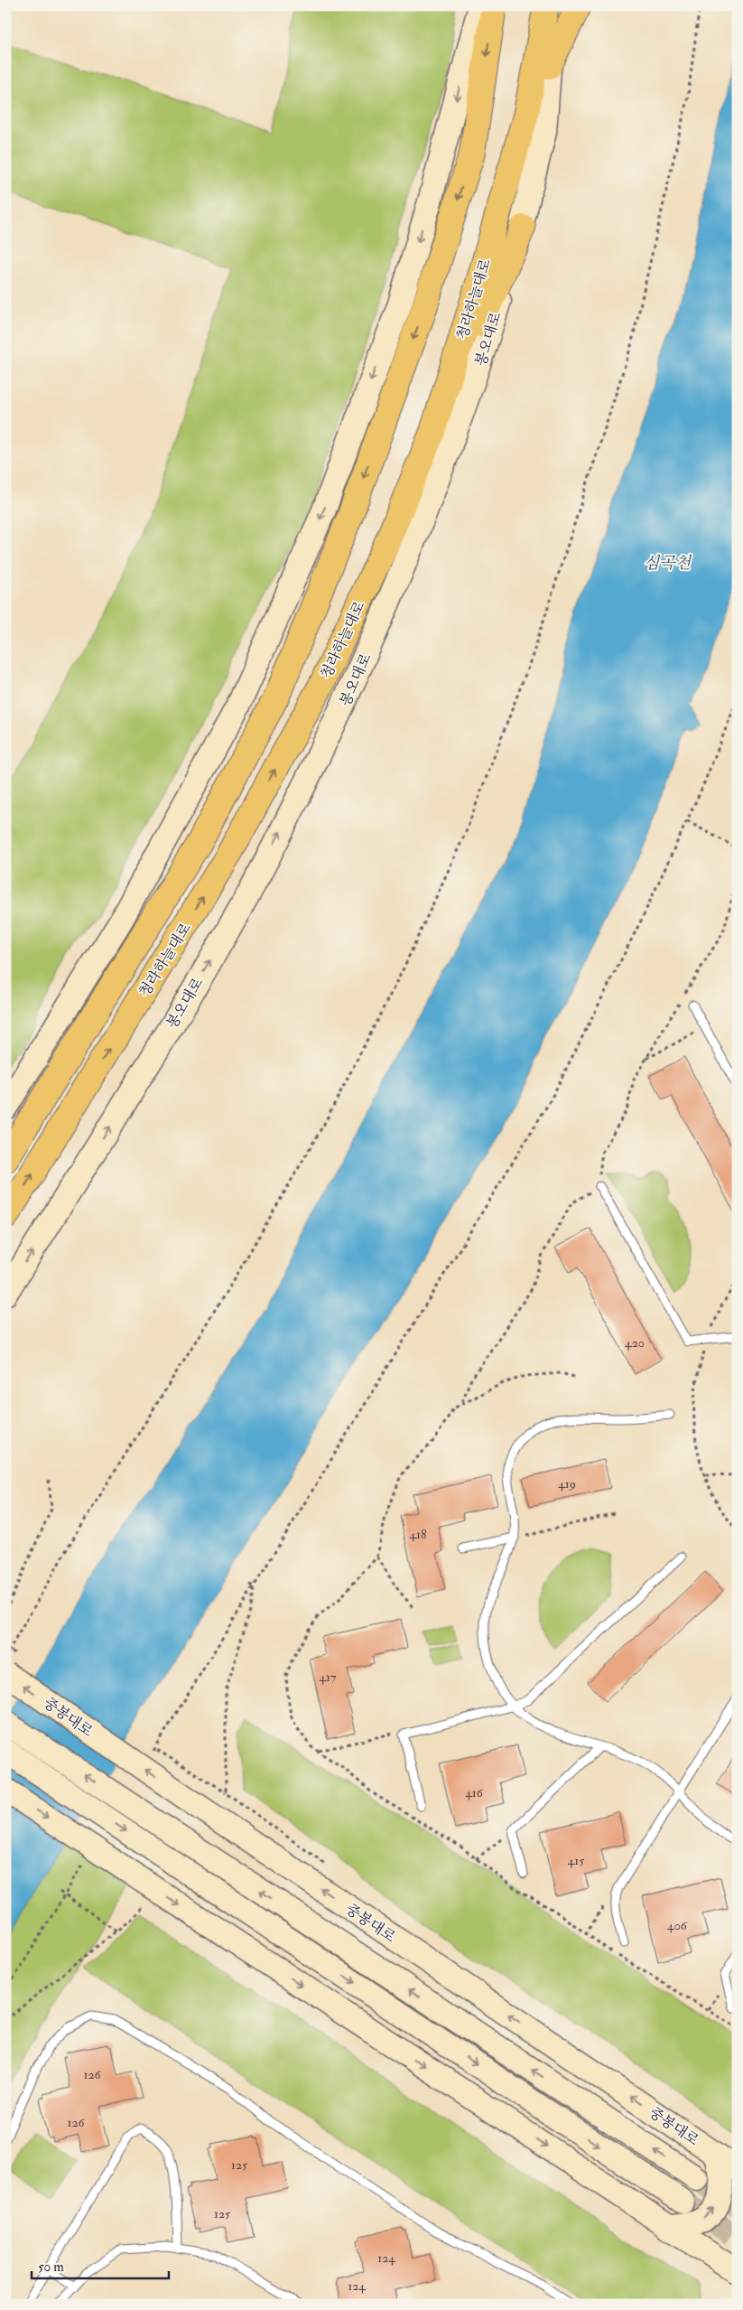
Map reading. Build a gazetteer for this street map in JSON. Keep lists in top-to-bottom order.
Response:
{
  "streets": {
    "highway": ["청라하늘대로"],
    "main road": ["봉오대로", "중봉대로"]
  },
  "water": ["심곡천"],
  "house_numbers": [
    "420",
    "419",
    "418",
    "417",
    "416",
    "415",
    "406",
    "126",
    "126",
    "125",
    "125",
    "124",
    "124"
  ],
  "scale_bar": "50 m"
}
